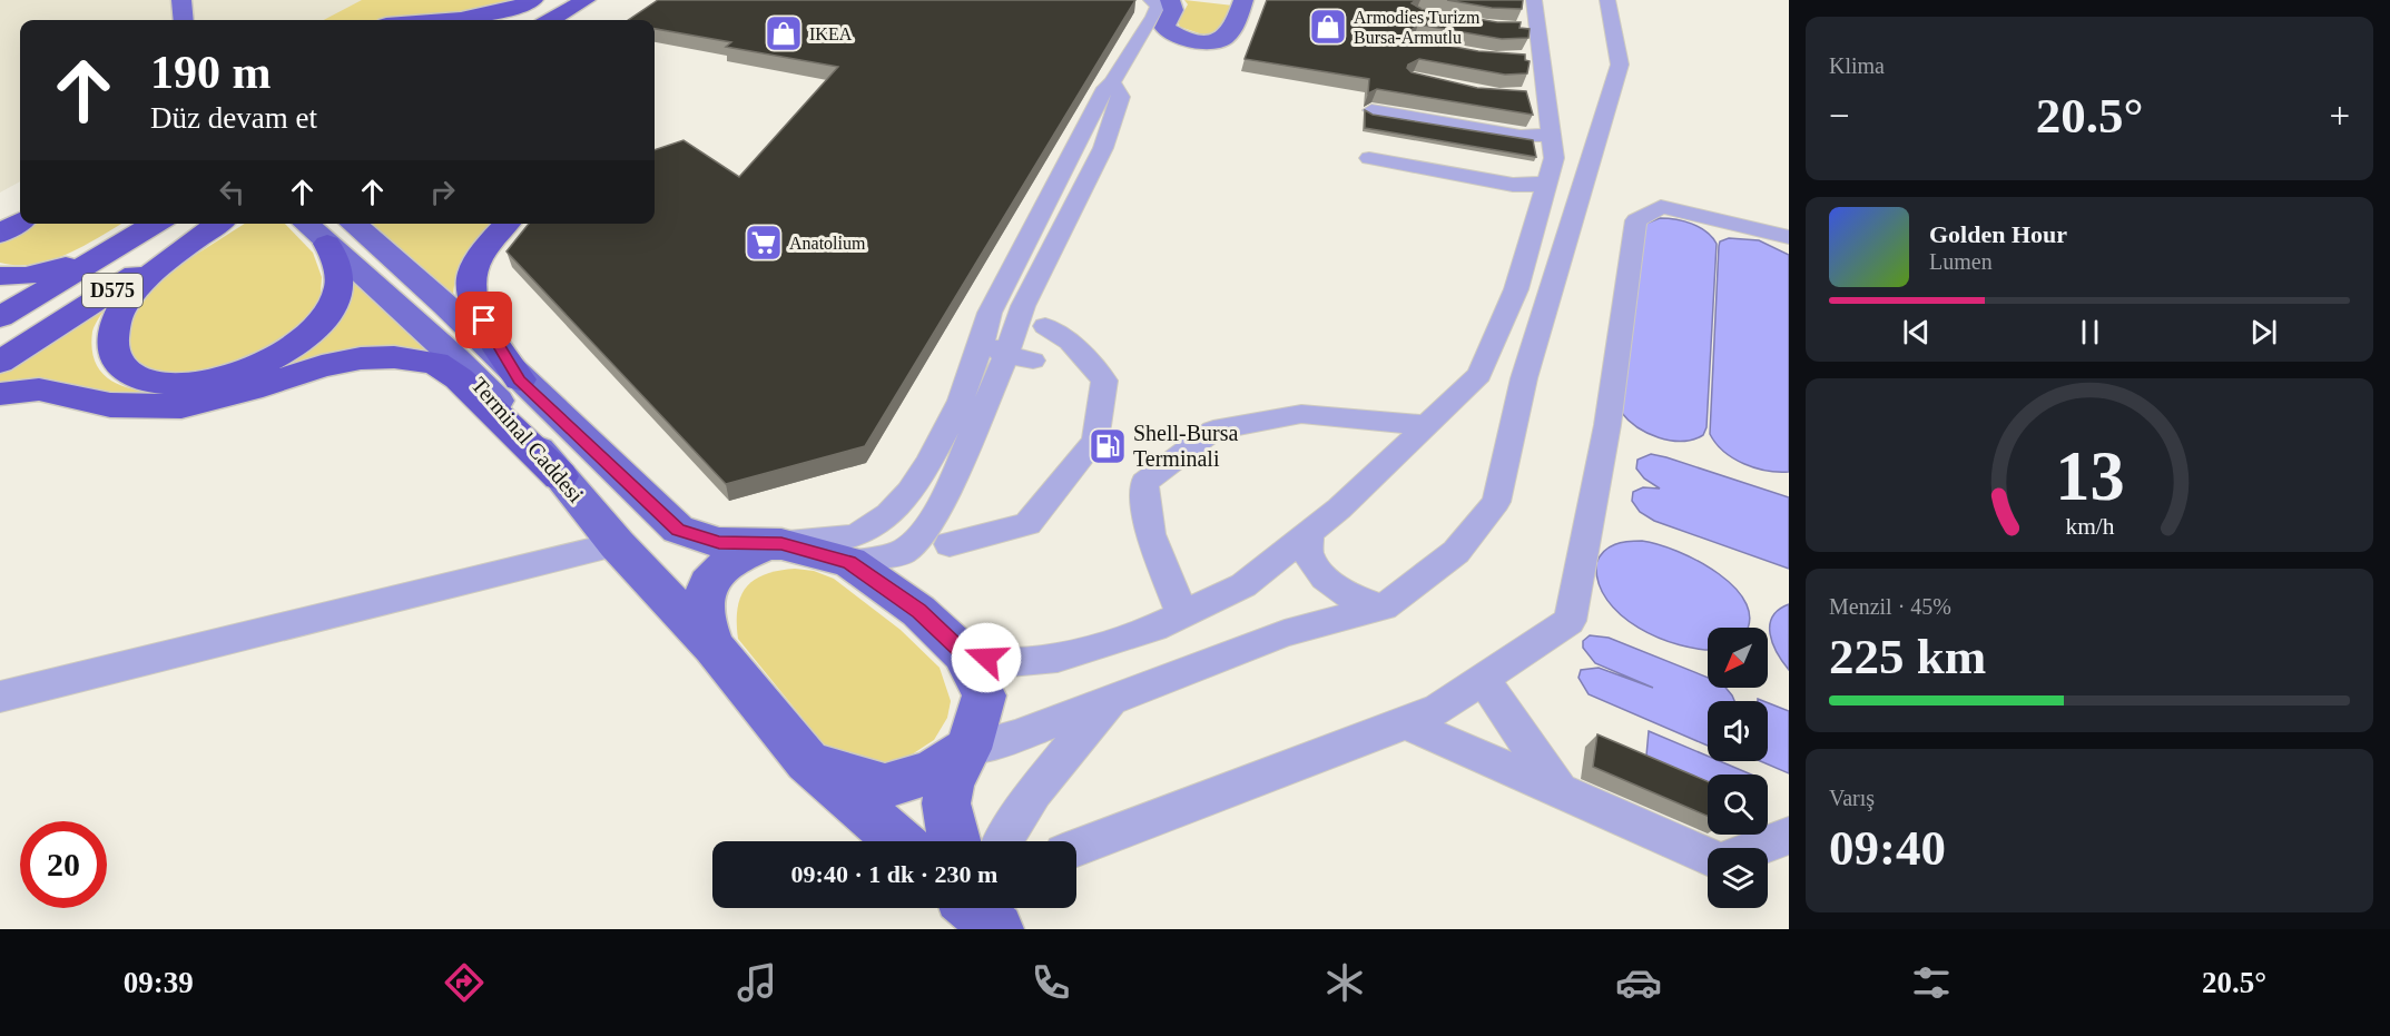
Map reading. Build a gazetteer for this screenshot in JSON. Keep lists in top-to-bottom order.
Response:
{
  "streets": {
    "highway": ["D575"],
    "main road": ["Terminal Caddesi"]
  },
  "places": {
    "shop": ["Armodies Turizm Bursa-Armutlu", "IKEA"],
    "supermarket": ["Anatolium"],
    "fuel station": ["Shell-Bursa Terminali"]
  },
  "north": "bottom left",
  "page": {
    "tile": [
      "Klima",
      ["Menzil · 45%", "225 km"],
      ["Varış", "09:40"]
    ],
    "turn": ["190 m", "Düz devam et"],
    "heat": ["−", "20.5°", "+"],
    "song": ["Golden Hour", "Lumen"],
    "limit": "20",
    "trip": "09:40 · 1 dk · 230 m",
    "tabs": ["09:39", "20.5°"],
    "gauge": ["13", "km/h"]
  }
}
